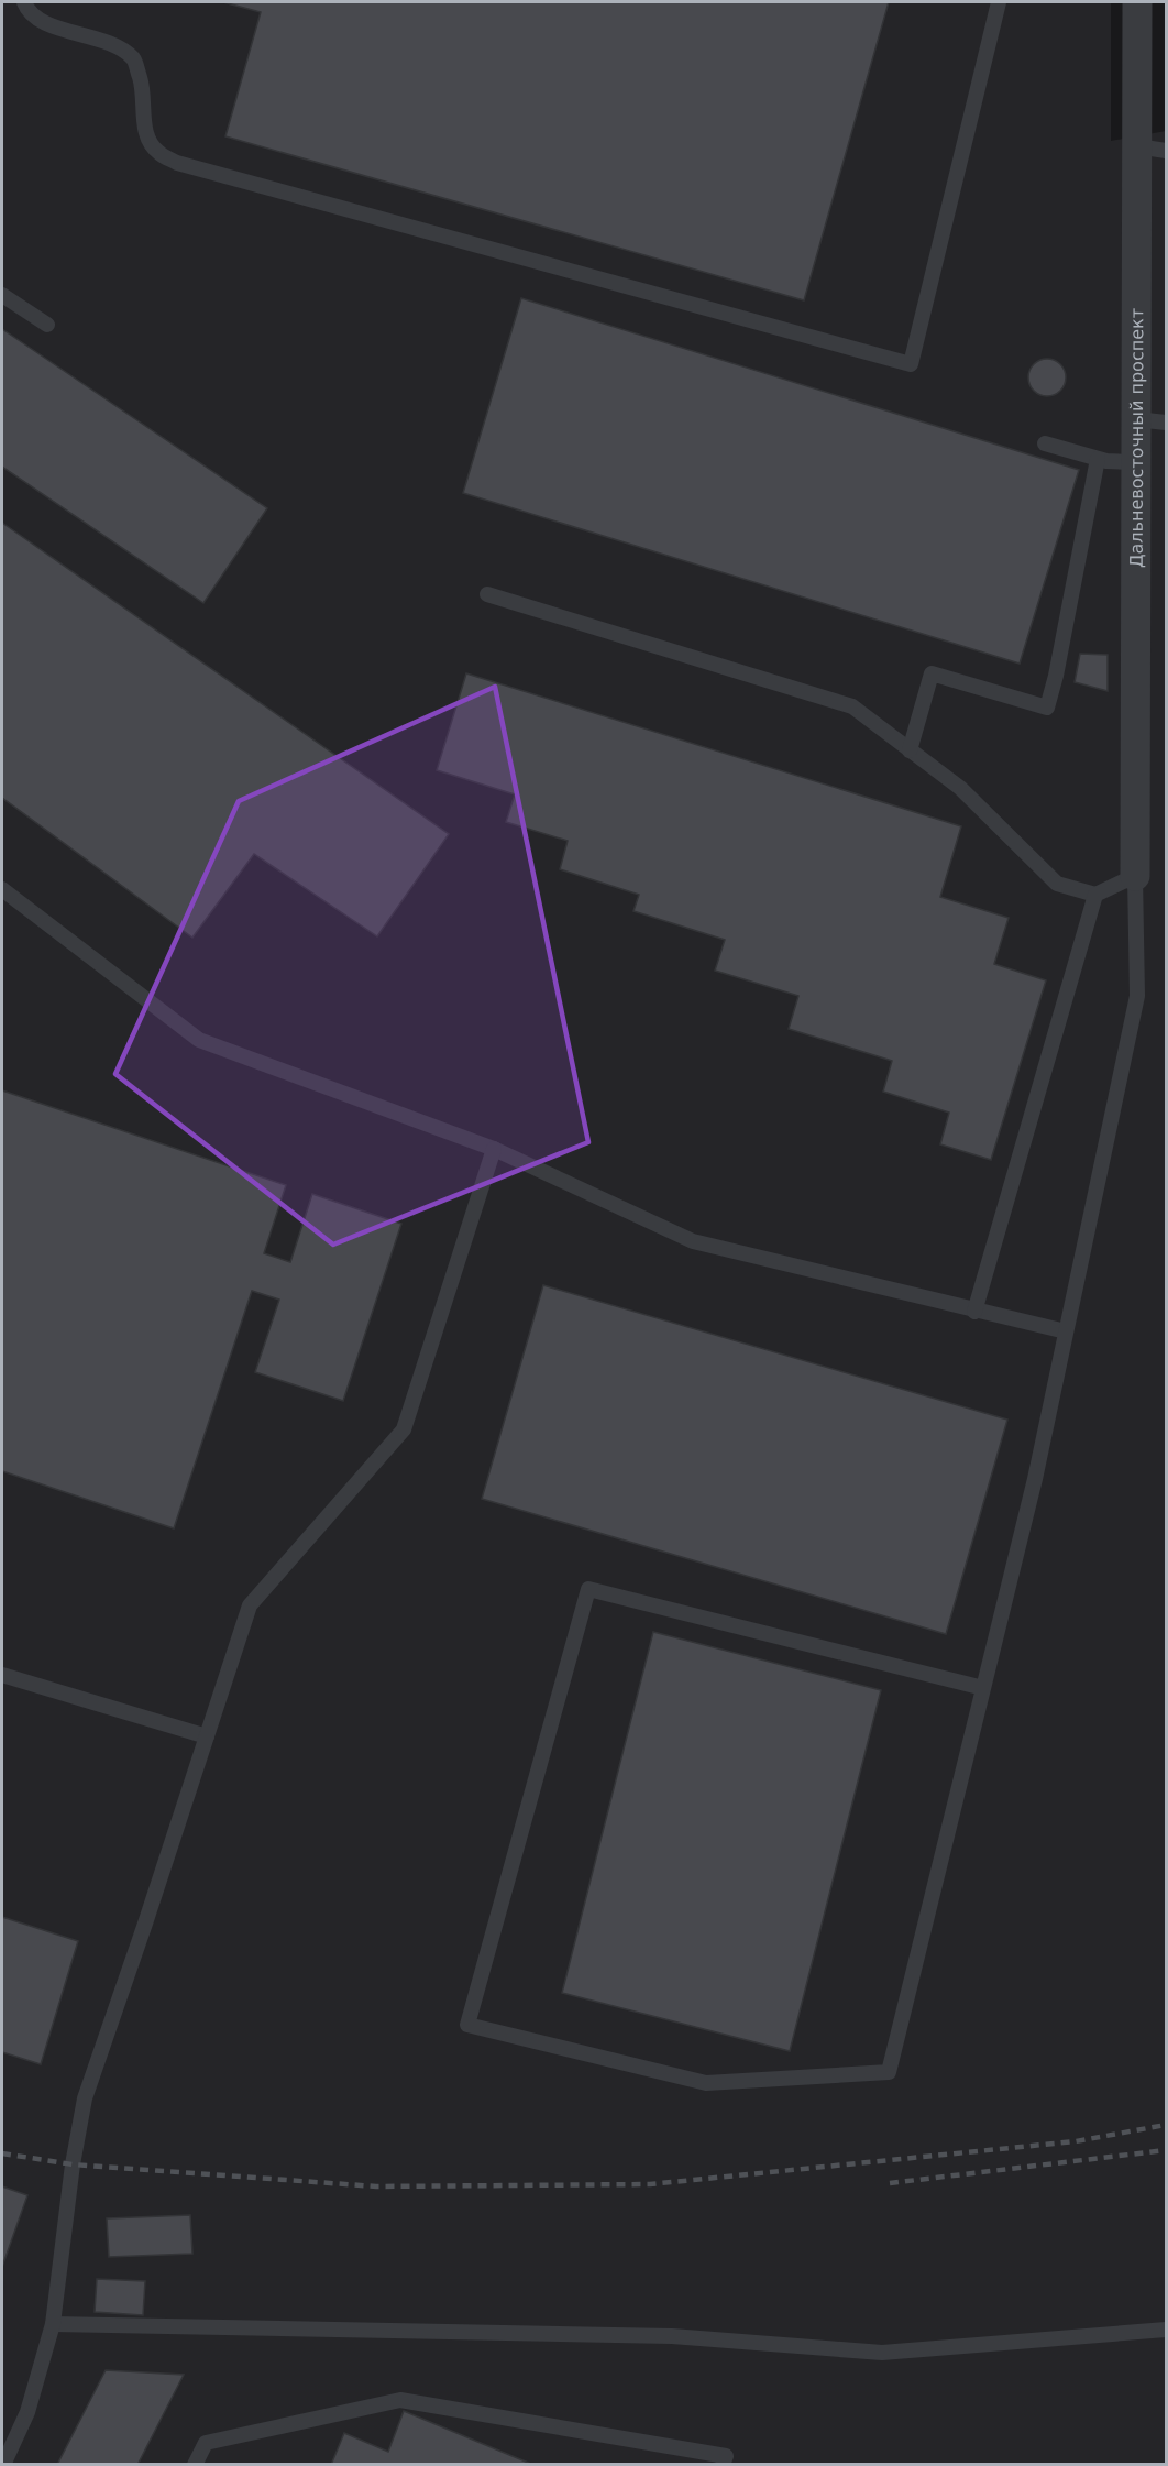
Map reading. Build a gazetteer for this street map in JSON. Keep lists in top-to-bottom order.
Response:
{
  "streets": {
    "street": ["Дальневосточный проспект"]
  }
}
